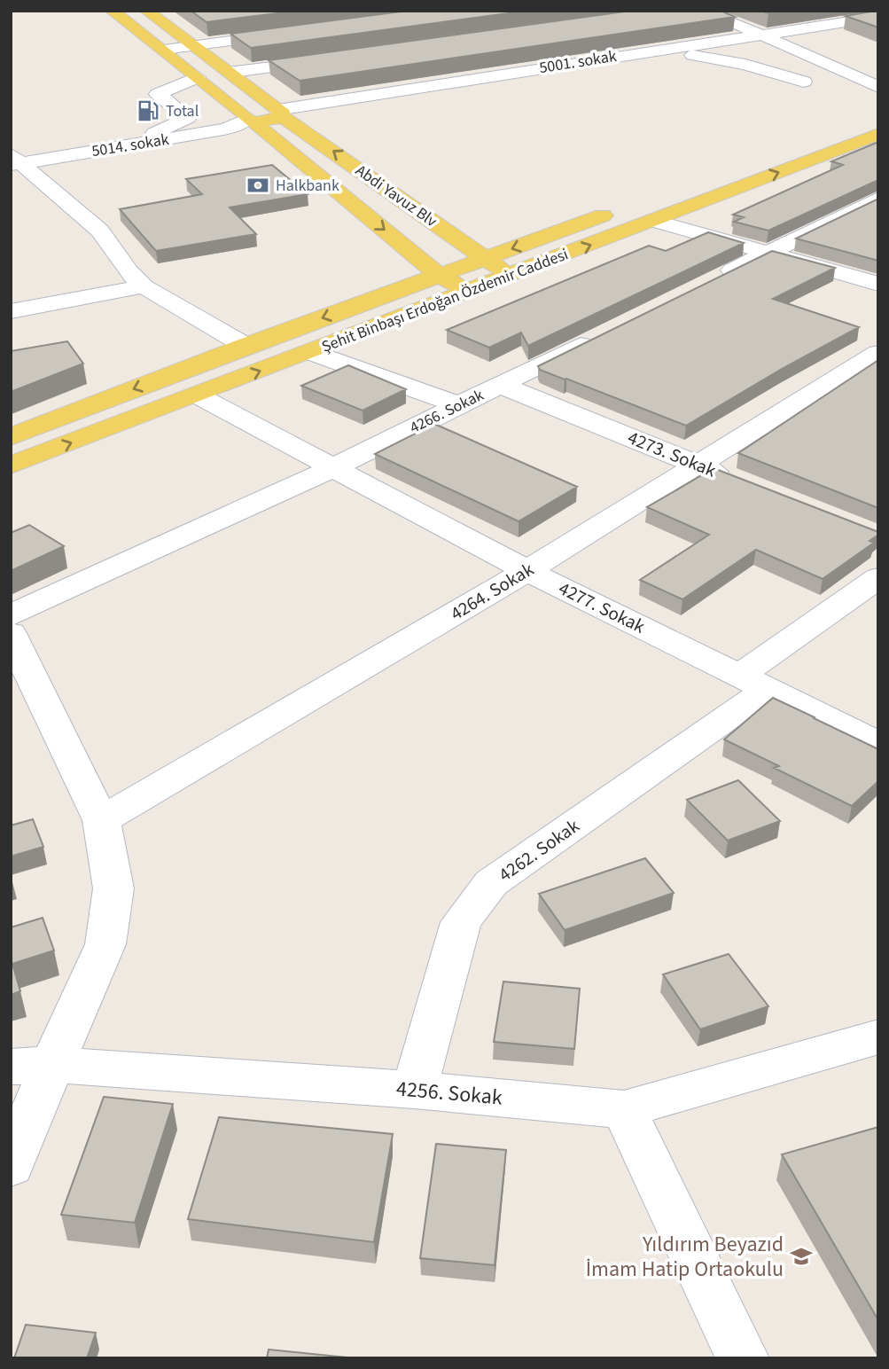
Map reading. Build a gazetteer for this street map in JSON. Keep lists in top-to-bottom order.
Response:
{
  "streets": {
    "main road": ["Abdi Yavuz Blv", "Şehit Binbaşı Erdoğan Özdemir Caddesi"],
    "street": [
      "5001. sokak",
      "5014. sokak",
      "4266. Sokak",
      "4273. Sokak",
      "4264. Sokak",
      "4277. Sokak",
      "4262. Sokak",
      "4256. Sokak"
    ]
  },
  "crossings": [
    ["5001. sokak", "Abdi Yavuz Blv"],
    ["5014. sokak", "Abdi Yavuz Blv"],
    ["Abdi Yavuz Blv", "Şehit Binbaşı Erdoğan Özdemir Caddesi"],
    ["Şehit Binbaşı Erdoğan Özdemir Caddesi", "4277. Sokak"],
    ["4266. Sokak", "4273. Sokak"],
    ["4266. Sokak", "4277. Sokak"],
    ["4273. Sokak", "4264. Sokak"],
    ["4264. Sokak", "4277. Sokak"],
    ["4277. Sokak", "4262. Sokak"],
    ["4262. Sokak", "4256. Sokak"]
  ],
  "places": {
    "fuel station": ["Total"],
    "bank": ["Halkbank"],
    "school or university": ["Yıldırım Beyazıd İmam Hatip Ortaokulu"]
  }
}
